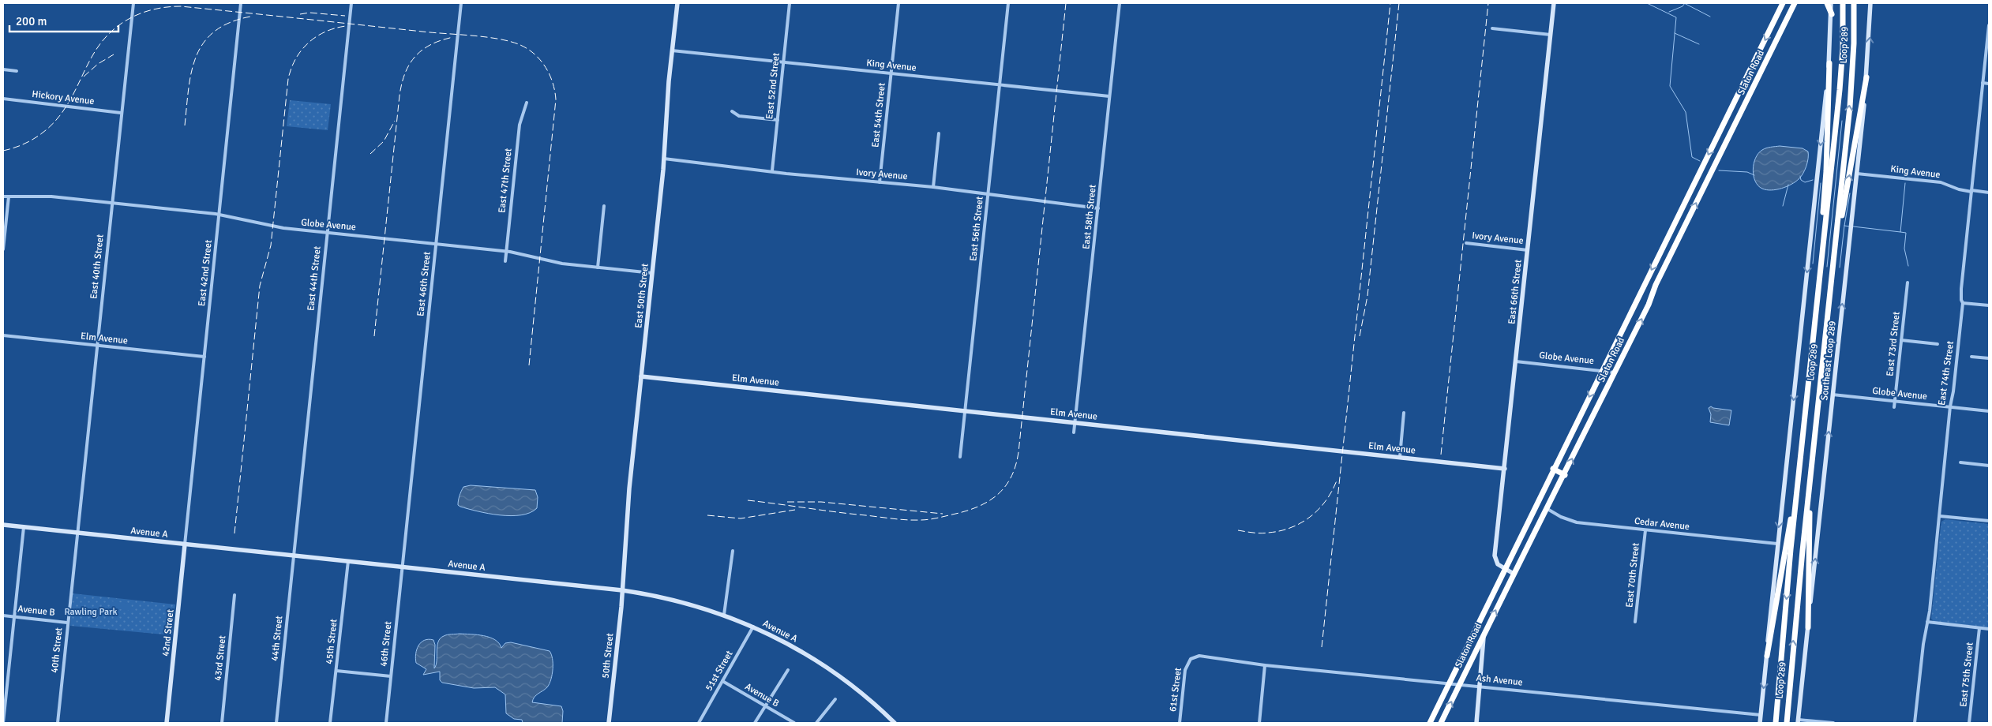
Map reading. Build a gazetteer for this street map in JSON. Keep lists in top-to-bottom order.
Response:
{
  "streets": {
    "highway": ["Loop 289", "Slaton Road"],
    "main road": [
      "East 66th Street",
      "East 50th Street",
      "Elm Avenue",
      "Southeast Loop 289",
      "Avenue A",
      "42nd Street",
      "50th Street"
    ],
    "street": [
      "King Avenue",
      "East 52nd Street",
      "Hickory Avenue",
      "East 54th Street",
      "Ivory Avenue",
      "East 47th Street",
      "East 58th Street",
      "Globe Avenue",
      "East 56th Street",
      "East 40th Street",
      "East 42nd Street",
      "East 44th Street",
      "East 46th Street",
      "East 73rd Street",
      "East 74th Street",
      "Cedar Avenue",
      "East 70th Street",
      "Avenue B",
      "44th Street",
      "45th Street",
      "46th Street",
      "40th Street",
      "43rd Street",
      "51st Street",
      "East 75th Street",
      "Ash Avenue",
      "61st Street"
    ]
  },
  "crossings": [
    ["King Avenue", "East 52nd Street"],
    ["King Avenue", "East 54th Street"],
    ["King Avenue", "East 58th Street"],
    ["King Avenue", "East 56th Street"],
    ["King Avenue", "East 50th Street"],
    ["King Avenue", "Southeast Loop 289"],
    ["King Avenue", "East 74th Street"],
    ["Slaton Road", "Globe Avenue"],
    ["Slaton Road", "East 66th Street"],
    ["Slaton Road", "Cedar Avenue"],
    ["Slaton Road", "Ash Avenue"],
    ["East 52nd Street", "Ivory Avenue"],
    ["Hickory Avenue", "East 40th Street"],
    ["East 54th Street", "Ivory Avenue"],
    ["Ivory Avenue", "East 58th Street"],
    ["Ivory Avenue", "East 56th Street"],
    ["Ivory Avenue", "East 66th Street"],
    ["Ivory Avenue", "East 50th Street"],
    ["East 47th Street", "Globe Avenue"],
    ["East 58th Street", "Elm Avenue"],
    ["Globe Avenue", "East 40th Street"],
    ["Globe Avenue", "East 42nd Street"],
    ["Globe Avenue", "East 44th Street"],
    ["Globe Avenue", "East 46th Street"],
    ["Globe Avenue", "East 66th Street"],
    ["Globe Avenue", "East 50th Street"],
    ["Globe Avenue", "East 73rd Street"],
    ["Globe Avenue", "Southeast Loop 289"],
    ["Globe Avenue", "East 74th Street"],
    ["East 56th Street", "Elm Avenue"],
    ["East 40th Street", "Elm Avenue"],
    ["East 40th Street", "Avenue A"],
    ["East 40th Street", "40th Street"],
    ["East 42nd Street", "Elm Avenue"],
    ["East 42nd Street", "Avenue A"],
    ["East 42nd Street", "42nd Street"],
    ["East 44th Street", "Avenue A"],
    ["East 44th Street", "44th Street"],
    ["East 46th Street", "Avenue A"],
    ["East 46th Street", "46th Street"],
    ["East 66th Street", "Elm Avenue"],
    ["East 50th Street", "Elm Avenue"],
    ["East 50th Street", "Avenue A"],
    ["East 50th Street", "50th Street"],
    ["Cedar Avenue", "East 70th Street"],
    ["Avenue A", "42nd Street"],
    ["Avenue A", "44th Street"],
    ["Avenue A", "45th Street"],
    ["Avenue A", "46th Street"],
    ["Avenue A", "40th Street"],
    ["Avenue A", "50th Street"],
    ["Avenue A", "51st Street"],
    ["Avenue B", "40th Street"],
    ["Avenue B", "51st Street"],
    ["Ash Avenue", "61st Street"]
  ],
  "parks": ["Rawling Park"],
  "scale_bar": "200 m"
}
